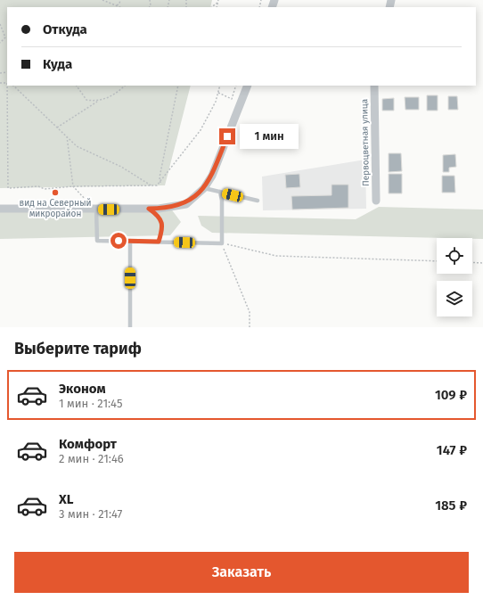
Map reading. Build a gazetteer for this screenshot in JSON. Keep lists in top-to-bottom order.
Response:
{
  "streets": {
    "street": ["Первоцветная улица"]
  },
  "places": ["вид на Северный микрорайон"],
  "page": {
    "banner": ["Откуда", "Куда"],
    "bubble": "1 мин",
    "heading": "Выберите тариф",
    "list": [
      {
        "name": "Эконом",
        "note": "1 мин · 21:45",
        "value": "109 ₽"
      },
      {
        "name": "Комфорт",
        "note": "2 мин · 21:46",
        "value": "147 ₽"
      },
      {
        "name": "XL",
        "note": "3 мин · 21:47",
        "value": "185 ₽"
      }
    ],
    "buttons": "Заказать"
  }
}
